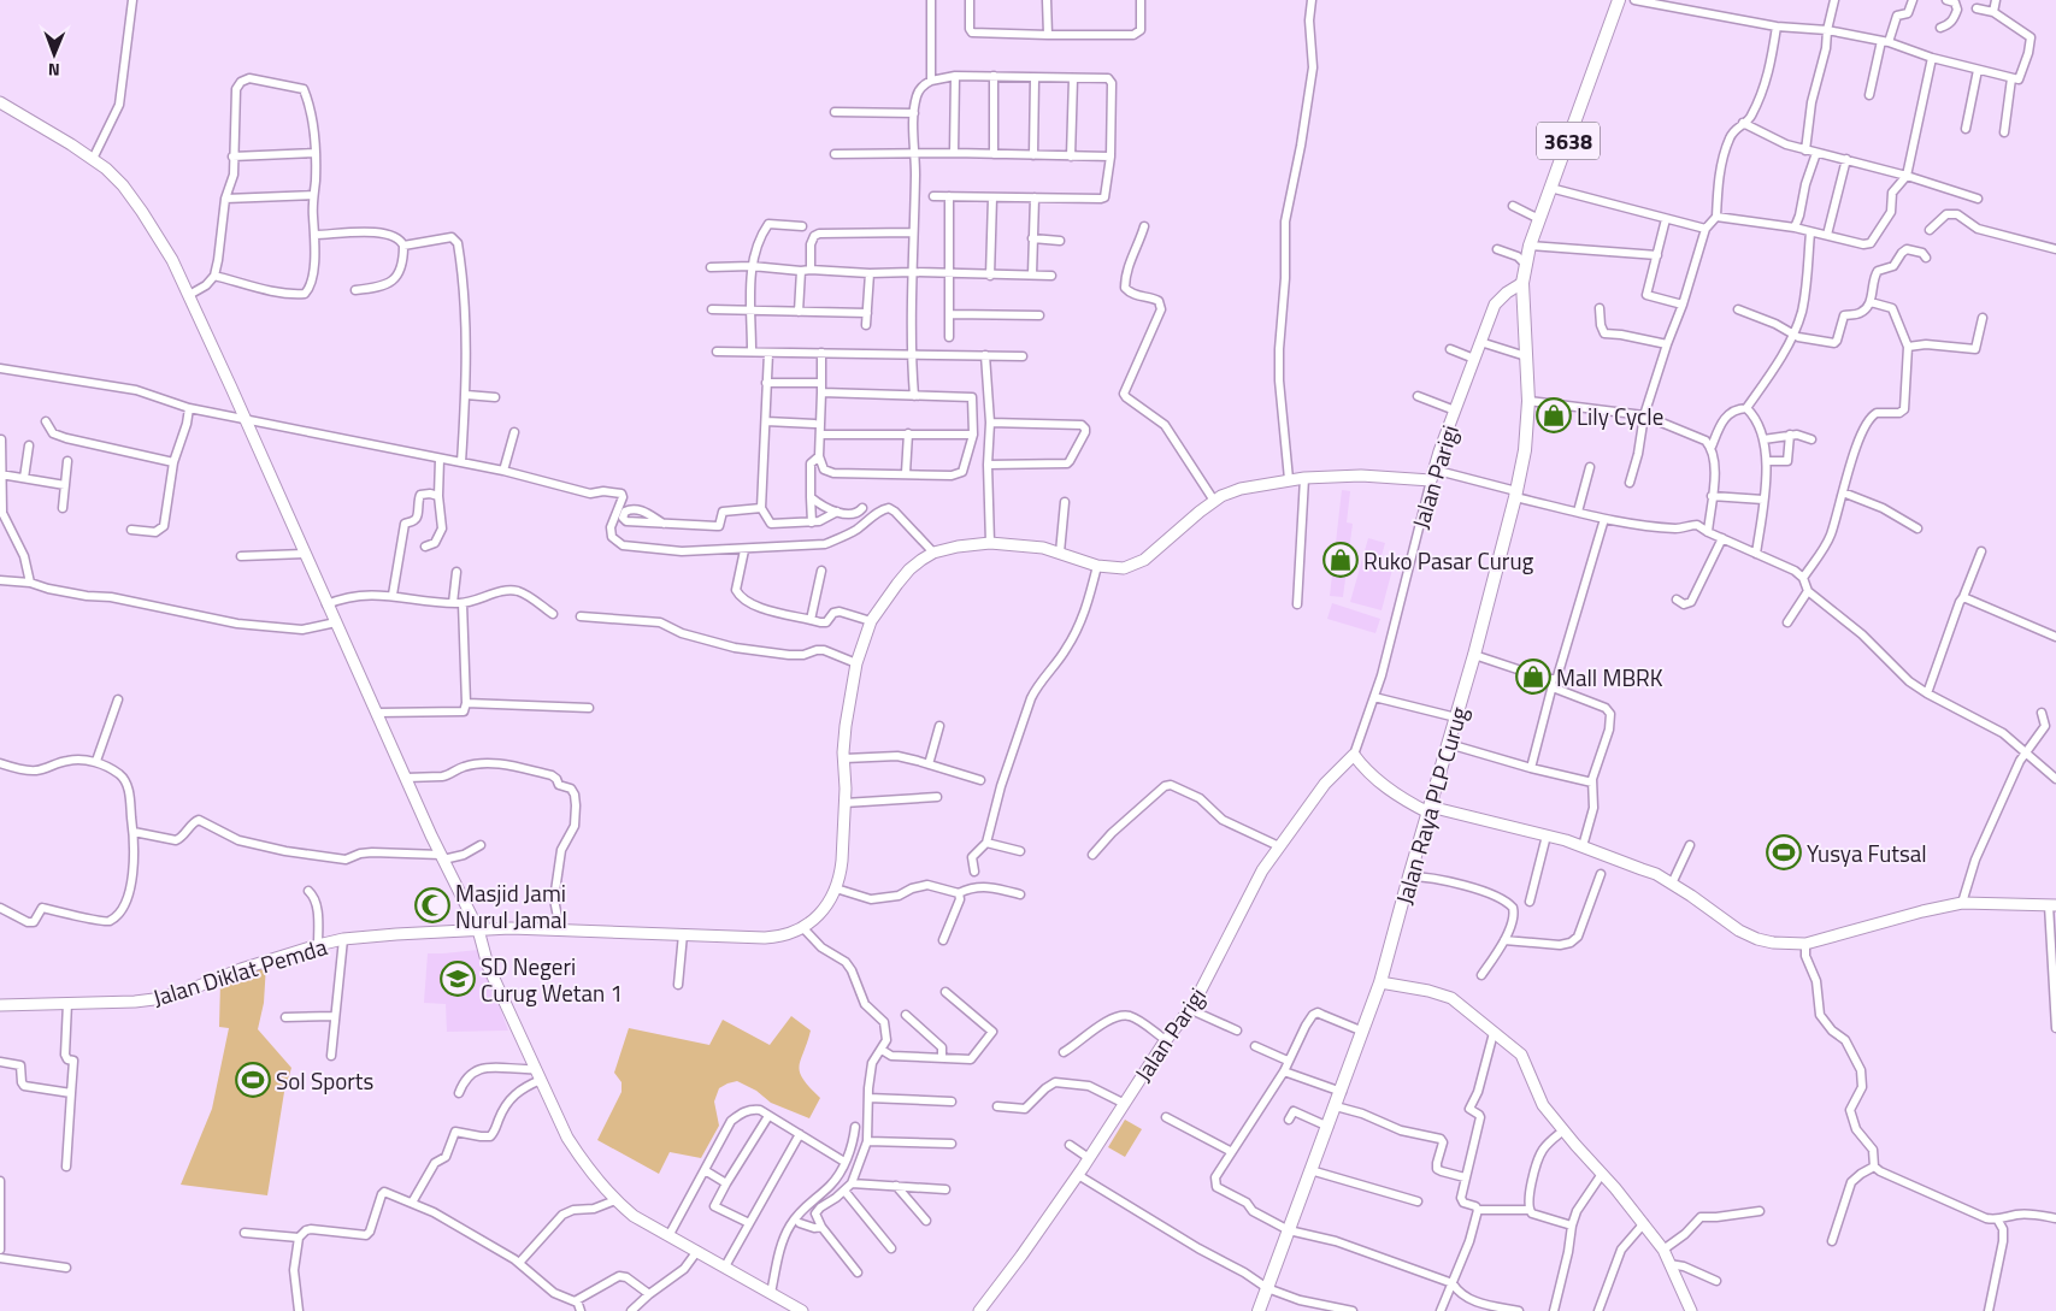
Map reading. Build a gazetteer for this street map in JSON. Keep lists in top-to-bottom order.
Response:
{
  "streets": {
    "main road": ["3638", "Jalan Raya PLP Curug"],
    "street": ["Jalan Parigi", "Jalan Diklat Pemda"]
  },
  "crossings": [
    ["3638", "Jalan Parigi"],
    ["3638", "Jalan Raya PLP Curug"],
    ["Jalan Parigi", "Jalan Raya PLP Curug"]
  ],
  "places": {
    "shop": ["Lily Cycle", "Ruko Pasar Curug", "Mall MBRK"],
    "sports": ["Yusya Futsal", "Sol Sports"],
    "mosque": ["Masjid Jami Nurul Jamal"],
    "school or university": ["SD Negeri Curug Wetan 1"]
  },
  "north": "bottom"
}
